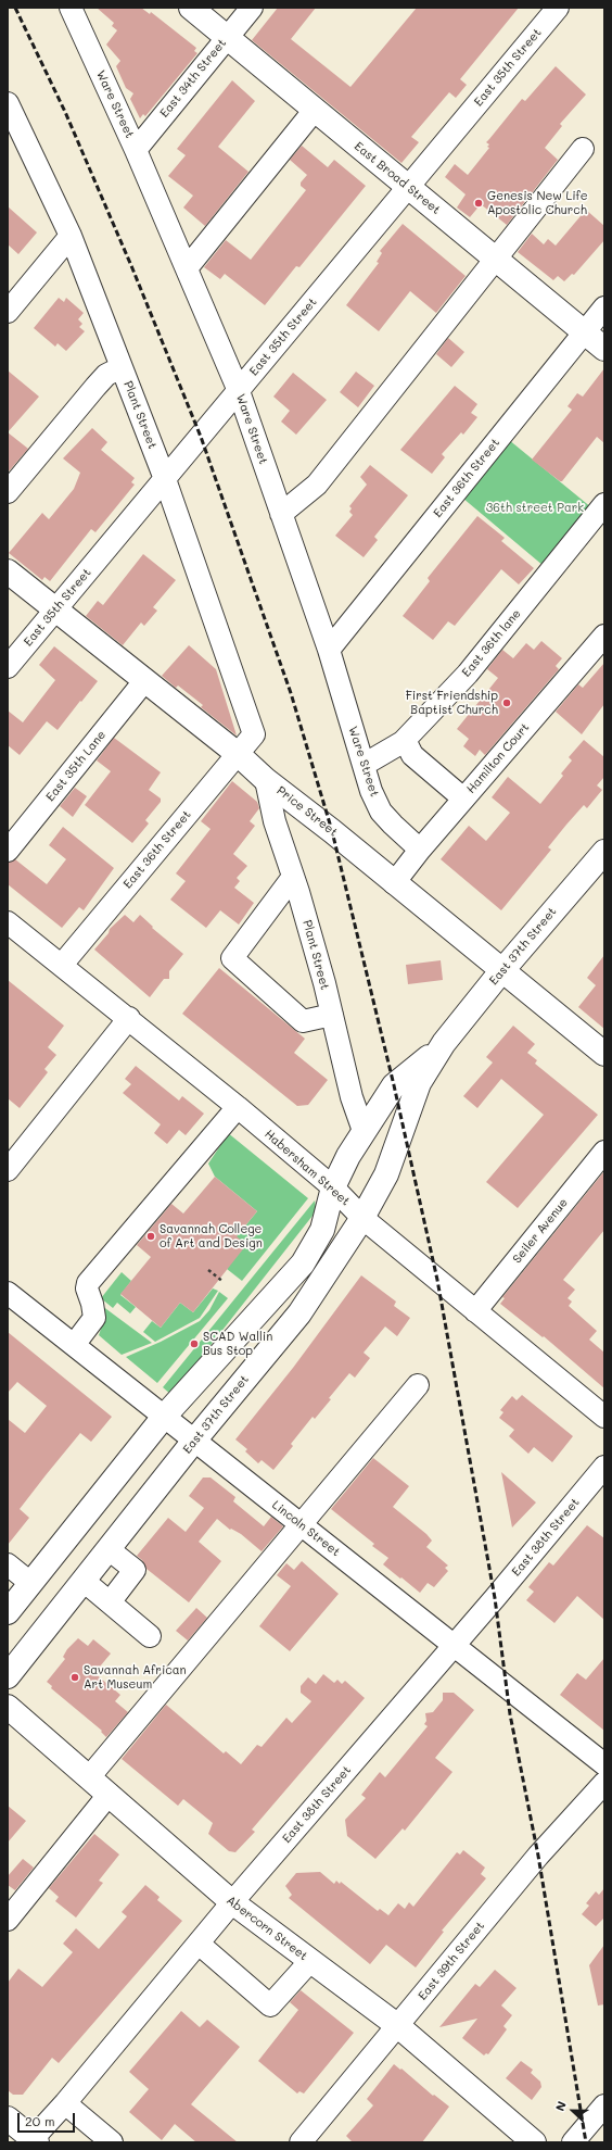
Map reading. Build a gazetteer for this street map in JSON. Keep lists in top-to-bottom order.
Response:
{
  "streets": {
    "main road": [
      "East Broad Street",
      "Price Street",
      "East 37th Street",
      "Abercorn Street"
    ],
    "street": [
      "East 35th Street",
      "East 34th Street",
      "Ware Street",
      "Plant Street",
      "East 36th Street",
      "East 36th lane",
      "Hamilton Court",
      "East 35th Lane",
      "Habersham Street",
      "Seiler Avenue",
      "Lincoln Street",
      "East 38th Street",
      "East 39th Street"
    ]
  },
  "crossings": [
    ["East 35th Street", "Ware Street"],
    ["East 35th Street", "East Broad Street"],
    ["East 35th Street", "Plant Street"],
    ["East 35th Street", "Price Street"],
    ["East 34th Street", "Ware Street"],
    ["East 34th Street", "East Broad Street"],
    ["Ware Street", "East 36th Street"],
    ["Ware Street", "East 36th lane"],
    ["Ware Street", "Hamilton Court"],
    ["East Broad Street", "East 36th Street"],
    ["Plant Street", "East 36th Street"],
    ["Plant Street", "Price Street"],
    ["Plant Street", "East 37th Street"],
    ["East 36th Street", "Price Street"],
    ["East 36th Street", "Habersham Street"],
    ["Hamilton Court", "Price Street"],
    ["East 35th Lane", "Price Street"],
    ["Price Street", "East 37th Street"],
    ["East 37th Street", "Habersham Street"],
    ["East 37th Street", "Lincoln Street"],
    ["Habersham Street", "Seiler Avenue"],
    ["Lincoln Street", "East 38th Street"],
    ["East 38th Street", "Abercorn Street"],
    ["Abercorn Street", "East 39th Street"]
  ],
  "parks": ["36th street Park"],
  "places": [
    "Genesis New Life Apostolic Church",
    "First Friendship Baptist Church",
    "Savannah College of Art and Design",
    "SCAD Wallin Bus Stop",
    "Savannah African Art Museum"
  ],
  "scale_bar": "20 m",
  "north": "left"
}
